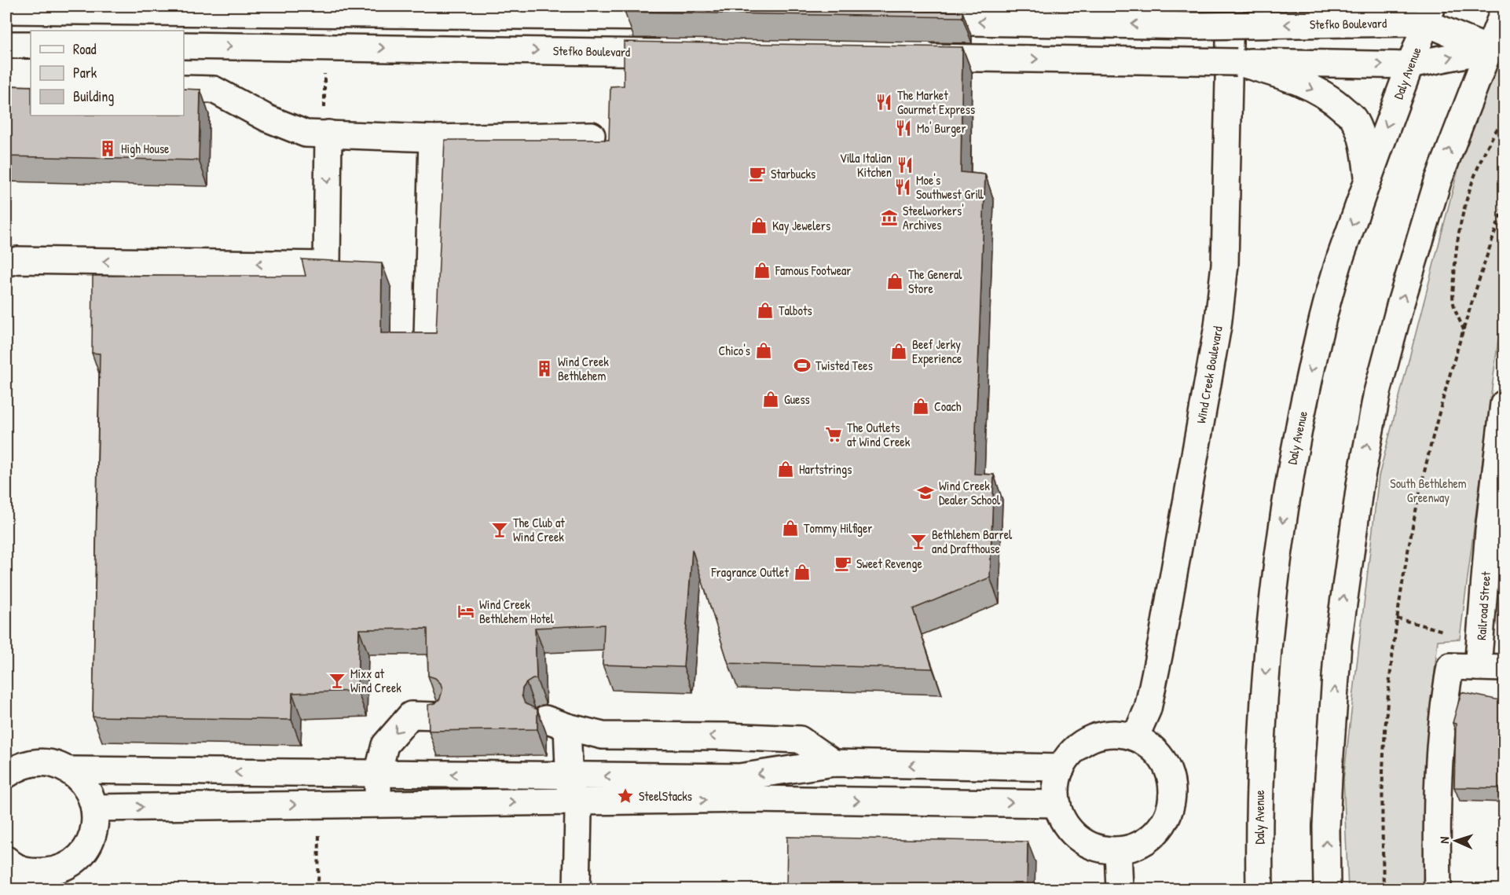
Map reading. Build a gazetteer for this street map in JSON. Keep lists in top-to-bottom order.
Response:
{
  "streets": {
    "main road": [
      "Stefko Boulevard",
      "Daly Avenue",
      "Wind Creek Boulevard",
      "Railroad Street"
    ]
  },
  "crossings": [
    ["Stefko Boulevard", "Daly Avenue"]
  ],
  "parks": ["South Bethlehem Greenway"],
  "places": {
    "restaurant": [
      "The Market Gourmet Express",
      "Mo' Burger",
      "Villa Italian Kitchen",
      "Moe's Southwest Grill"
    ],
    "building": ["High House", "Wind Creek Bethlehem"],
    "cafe": ["Starbucks", "Sweet Revenge"],
    "museum": ["Steelworkers' Archives"],
    "shop": [
      "Kay Jewelers",
      "Famous Footwear",
      "The General Store",
      "Talbots",
      "Chico's",
      "Beef Jerky Experience",
      "Guess",
      "Coach",
      "Hartstrings",
      "Tommy Hilfiger",
      "Fragrance Outlet"
    ],
    "sports": ["Twisted Tees"],
    "supermarket": ["The Outlets at Wind Creek"],
    "school or university": ["Wind Creek Dealer School"],
    "bar": ["The Club at Wind Creek", "Bethlehem Barrel and Drafthouse", "Mixx at Wind Creek"],
    "hotel": ["Wind Creek Bethlehem Hotel"],
    "place": ["SteelStacks"]
  },
  "legend": ["Road", "Park", "Building"],
  "north": "left"
}
